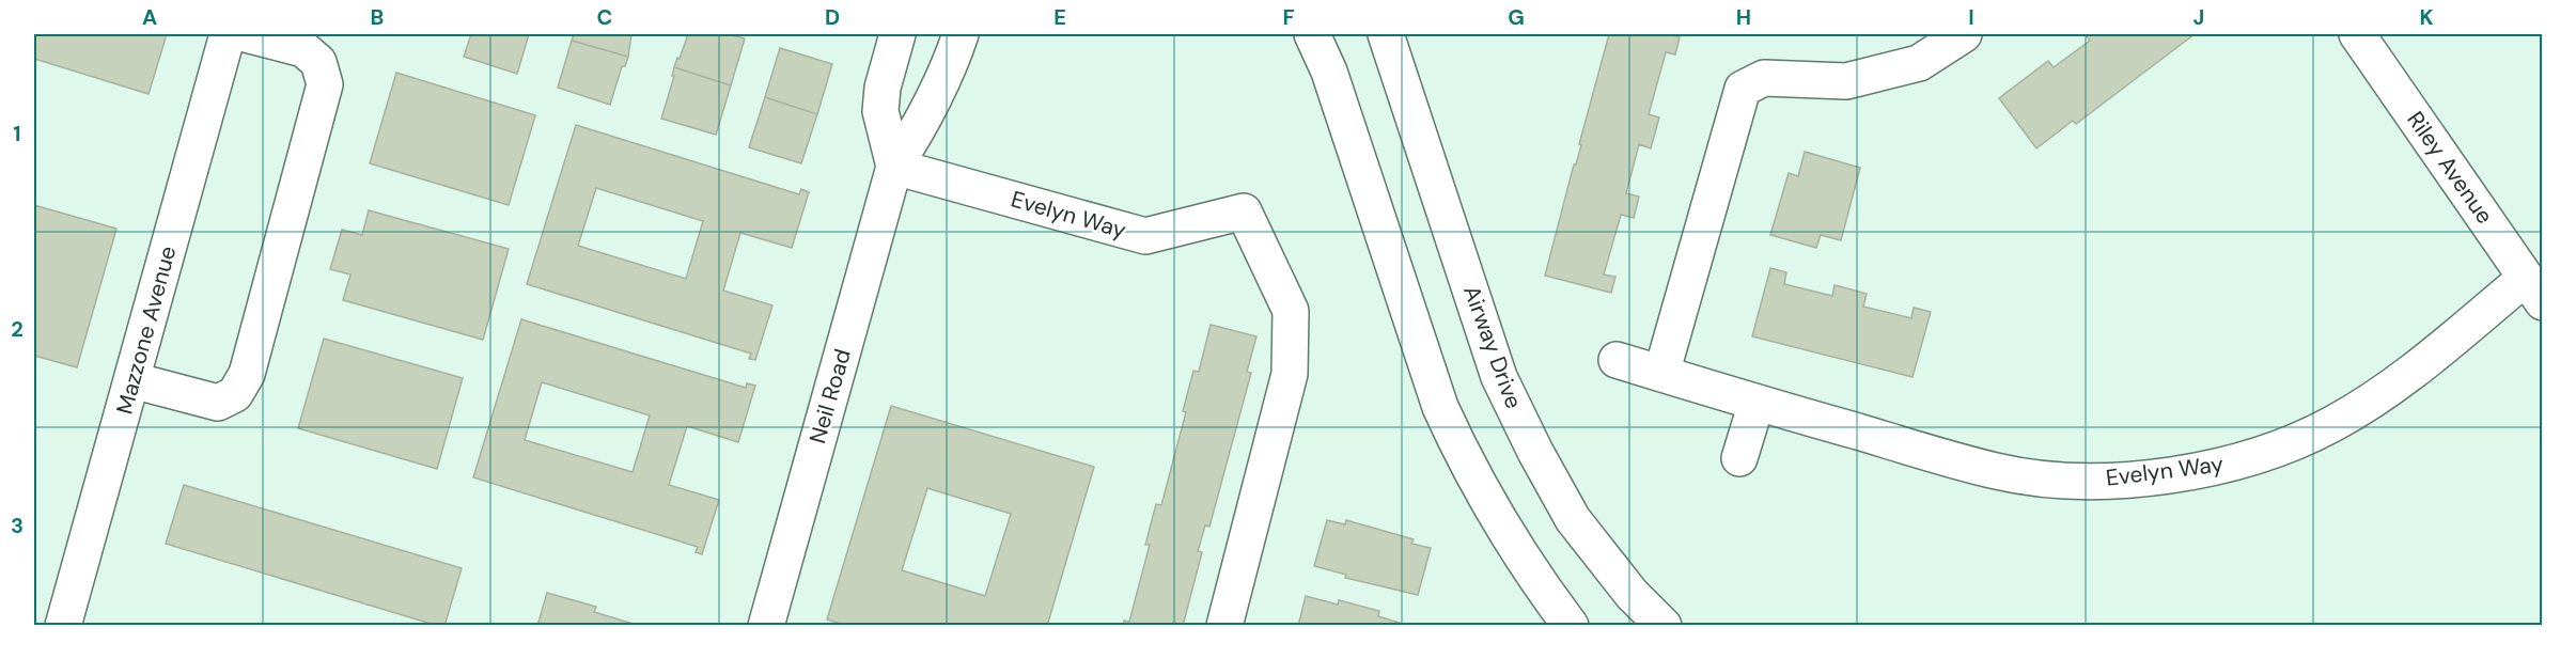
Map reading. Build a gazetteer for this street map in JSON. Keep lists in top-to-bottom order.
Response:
{
  "streets": {
    "street": [
      "Riley Avenue",
      "Evelyn Way",
      "Mazzone Avenue",
      "Airway Drive",
      "Neil Road"
    ]
  },
  "crossings": [
    ["Riley Avenue", "Evelyn Way"],
    ["Evelyn Way", "Neil Road"]
  ],
  "grid": {
    "columns": [
      "A",
      "B",
      "C",
      "D",
      "E",
      "F",
      "G",
      "H",
      "I",
      "J",
      "K"
    ],
    "rows": ["1", "2", "3"]
  }
}
